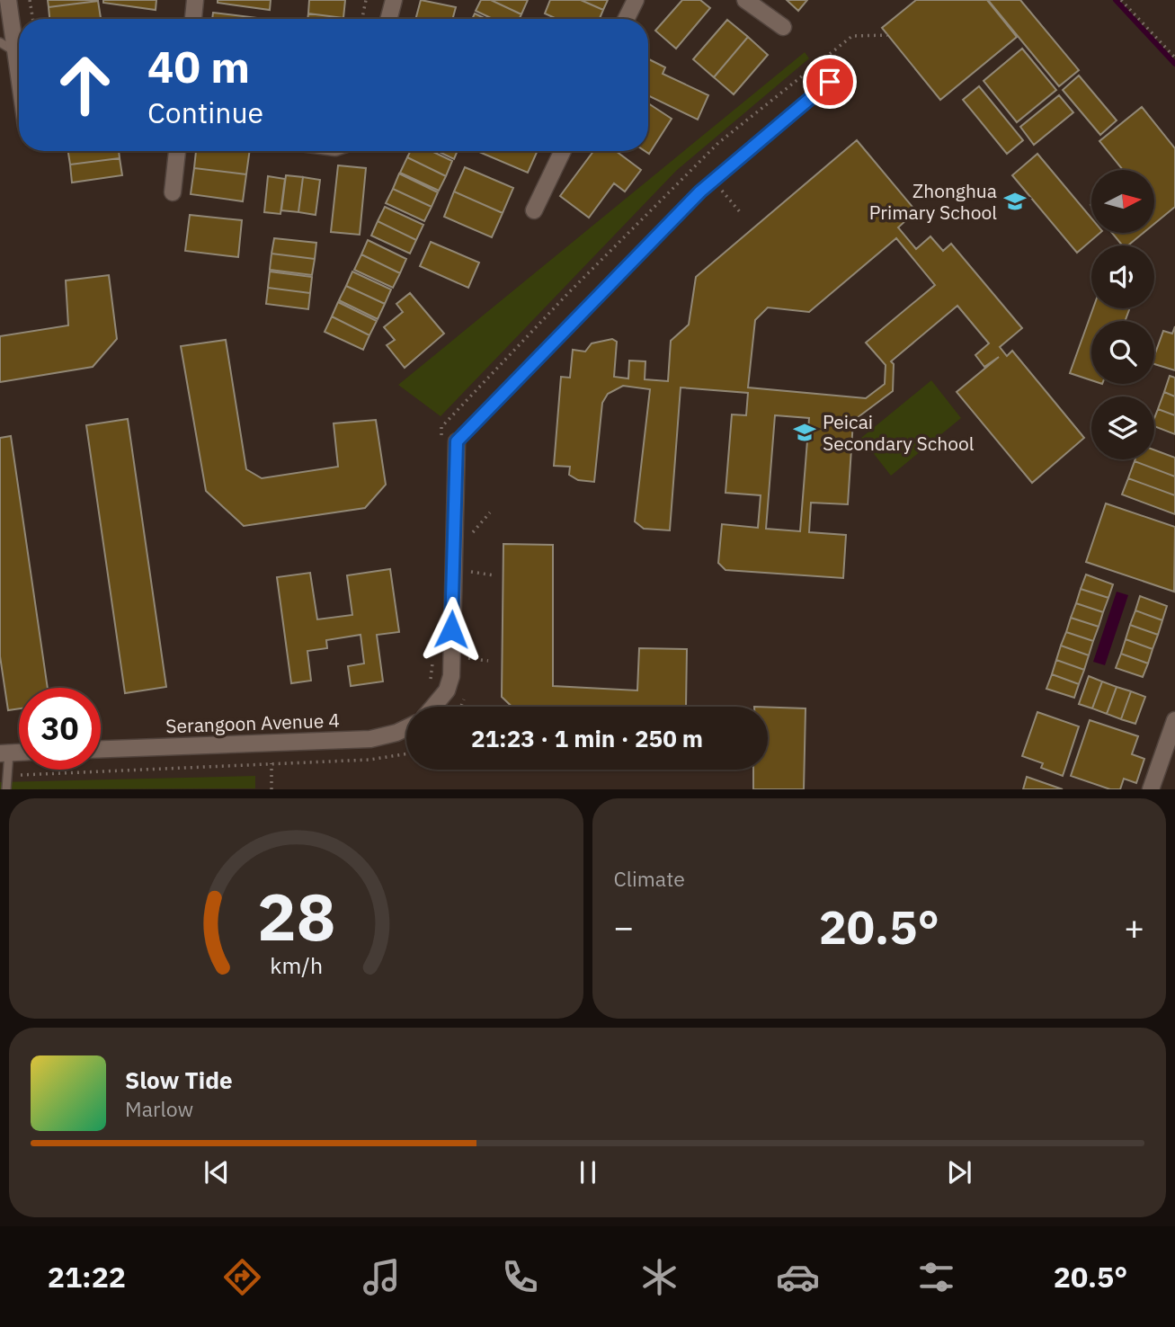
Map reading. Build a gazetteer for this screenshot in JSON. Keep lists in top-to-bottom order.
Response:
{
  "streets": {
    "street": ["Serangoon Avenue 4"]
  },
  "places": {
    "school or university": ["Zhonghua Primary School", "Peicai Secondary School"]
  },
  "north": "right",
  "page": {
    "turn": ["40 m", "Continue"],
    "limit": "30",
    "trip": "21:23 · 1 min · 250 m",
    "tile": "Climate",
    "heat": ["−", "20.5°", "+"],
    "song": ["Slow Tide", "Marlow"],
    "tabs": ["21:22", "20.5°"],
    "gauge": ["28", "km/h"]
  }
}
